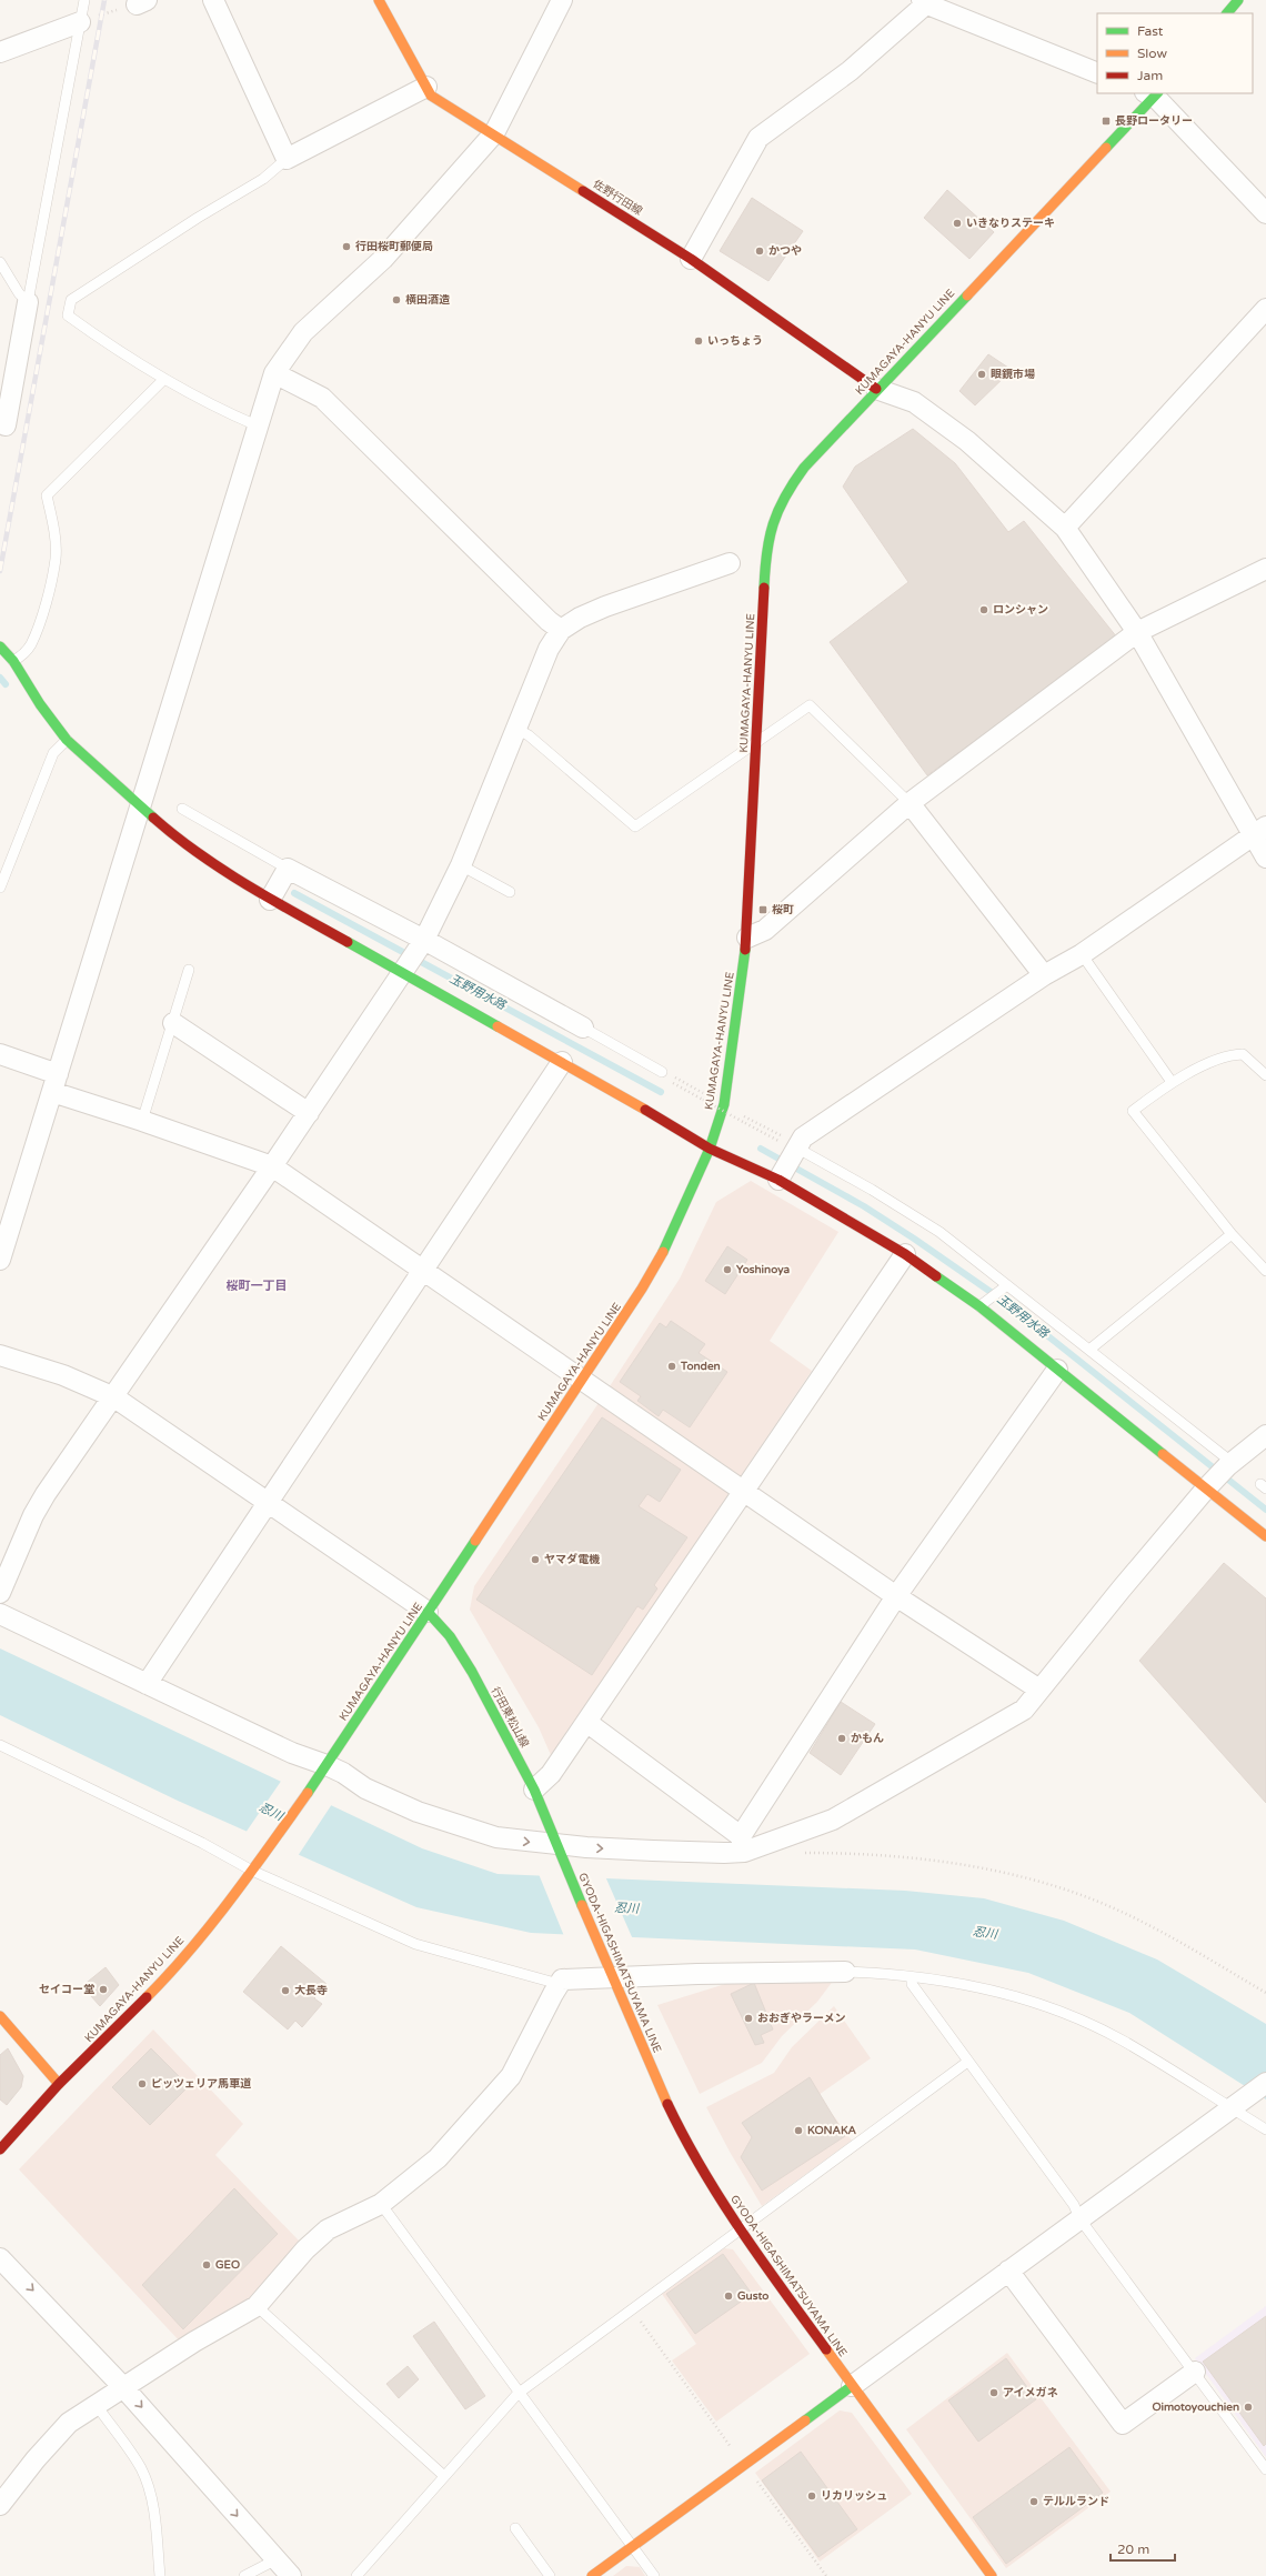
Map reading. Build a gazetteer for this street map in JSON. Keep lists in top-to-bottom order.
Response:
{
  "streets": {
    "main road": [
      "佐野行田線",
      "KUMAGAYA-HANYU LINE",
      "行田東松山線",
      "GYODA-HIGASHIMATSUYAMA LINE"
    ]
  },
  "crossings": [
    ["佐野行田線", "KUMAGAYA-HANYU LINE"],
    ["KUMAGAYA-HANYU LINE", "行田東松山線"],
    ["行田東松山線", "GYODA-HIGASHIMATSUYAMA LINE"]
  ],
  "districts": ["桜町一丁目"],
  "water": ["玉野用水路", "忍川"],
  "places": {
    "transit": ["長野ロータリー", "桜町"],
    "other": [
      "いきなりステーキ",
      "行田桜町郵便局",
      "かつや",
      "横田酒造",
      "いっちょう",
      "眼鏡市場",
      "ロンシャン",
      "Yoshinoya",
      "Tonden",
      "ヤマダ電機",
      "かもん",
      "セイコー堂",
      "大長寺",
      "おおぎやラーメン",
      "ピッツェリア馬車道",
      "KONAKA",
      "GEO",
      "Gusto",
      "アイメガネ",
      "Oimotoyouchien",
      "リカリッシュ",
      "テルルランド"
    ]
  },
  "legend": ["Fast", "Slow", "Jam"],
  "scale_bar": "20 m"
}
